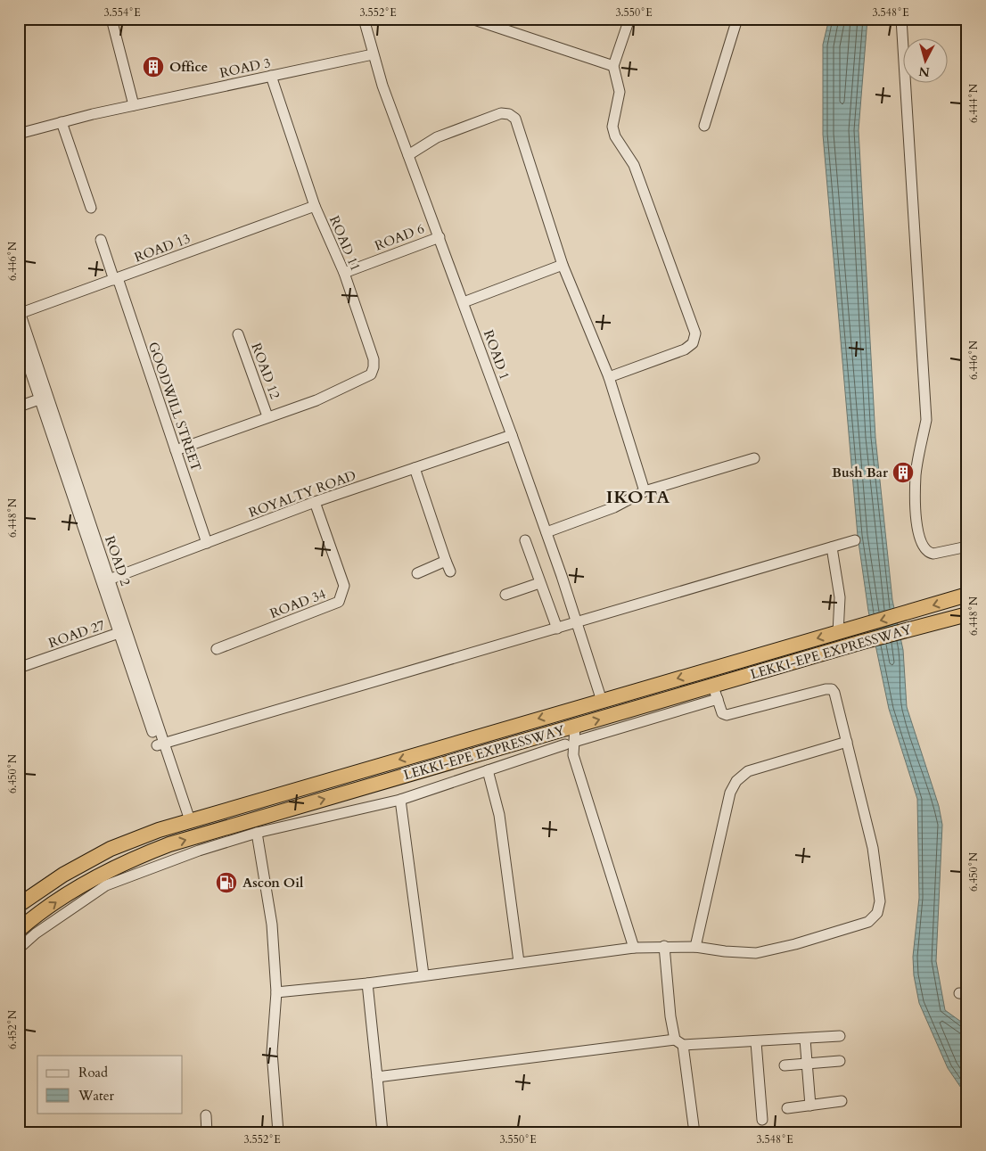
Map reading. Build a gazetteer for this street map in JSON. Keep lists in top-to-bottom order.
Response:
{
  "streets": {
    "highway": ["LEKKI-EPE EXPRESSWAY"],
    "street": [
      "ROAD 3",
      "ROAD 6",
      "ROAD 11",
      "ROAD 13",
      "ROAD 1",
      "ROAD 12",
      "GOODWILL STREET",
      "ROYALTY ROAD",
      "ROAD 2",
      "ROAD 34",
      "ROAD 27"
    ]
  },
  "crossings": [
    ["ROAD 3", "ROAD 11"],
    ["ROAD 3", "ROAD 1"],
    ["ROAD 6", "ROAD 11"],
    ["ROAD 6", "ROAD 1"],
    ["ROAD 11", "ROAD 13"],
    ["ROAD 11", "ROAD 12"],
    ["ROAD 11", "GOODWILL STREET"],
    ["ROAD 13", "GOODWILL STREET"],
    ["ROAD 13", "ROAD 2"],
    ["ROAD 1", "ROYALTY ROAD"],
    ["ROAD 1", "LEKKI-EPE EXPRESSWAY"],
    ["GOODWILL STREET", "ROYALTY ROAD"],
    ["ROYALTY ROAD", "ROAD 2"],
    ["ROYALTY ROAD", "ROAD 34"],
    ["ROAD 2", "ROAD 27"],
    ["ROAD 2", "LEKKI-EPE EXPRESSWAY"]
  ],
  "districts": ["IKOTA"],
  "places": {
    "building": ["Office", "Bush Bar"],
    "fuel station": ["Ascon Oil"]
  },
  "legend": ["Road", "Water"],
  "north": "bottom",
  "coordinates": [
    "3.554°E",
    "3.552°E",
    "3.550°E",
    "3.548°E",
    "6.444°N",
    "6.446°N",
    "6.448°N",
    "6.450°N",
    "6.452°N"
  ]
}
